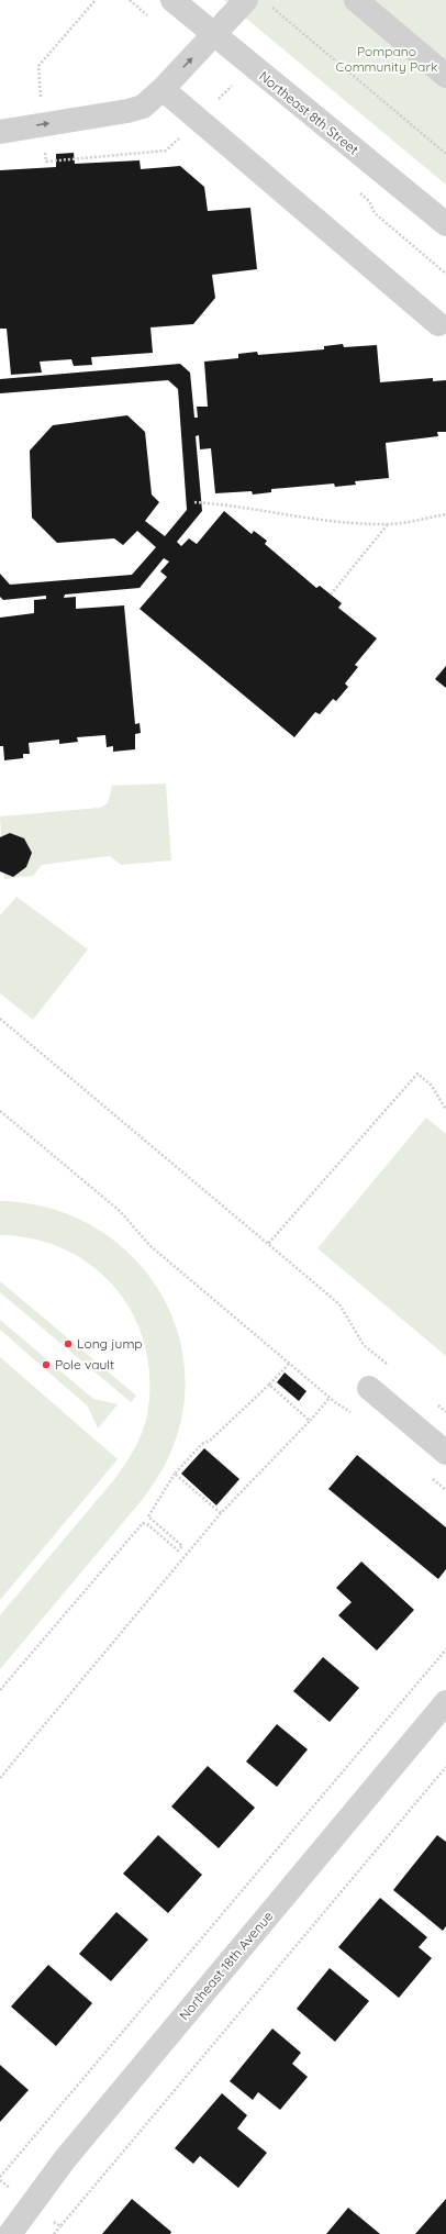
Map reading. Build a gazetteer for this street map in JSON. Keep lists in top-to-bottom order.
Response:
{
  "streets": {
    "street": ["Northeast 8th Street", "Northeast 18th Avenue"]
  },
  "parks": ["Pompano Community Park"],
  "places": ["Long jump", "Pole vault"]
}
